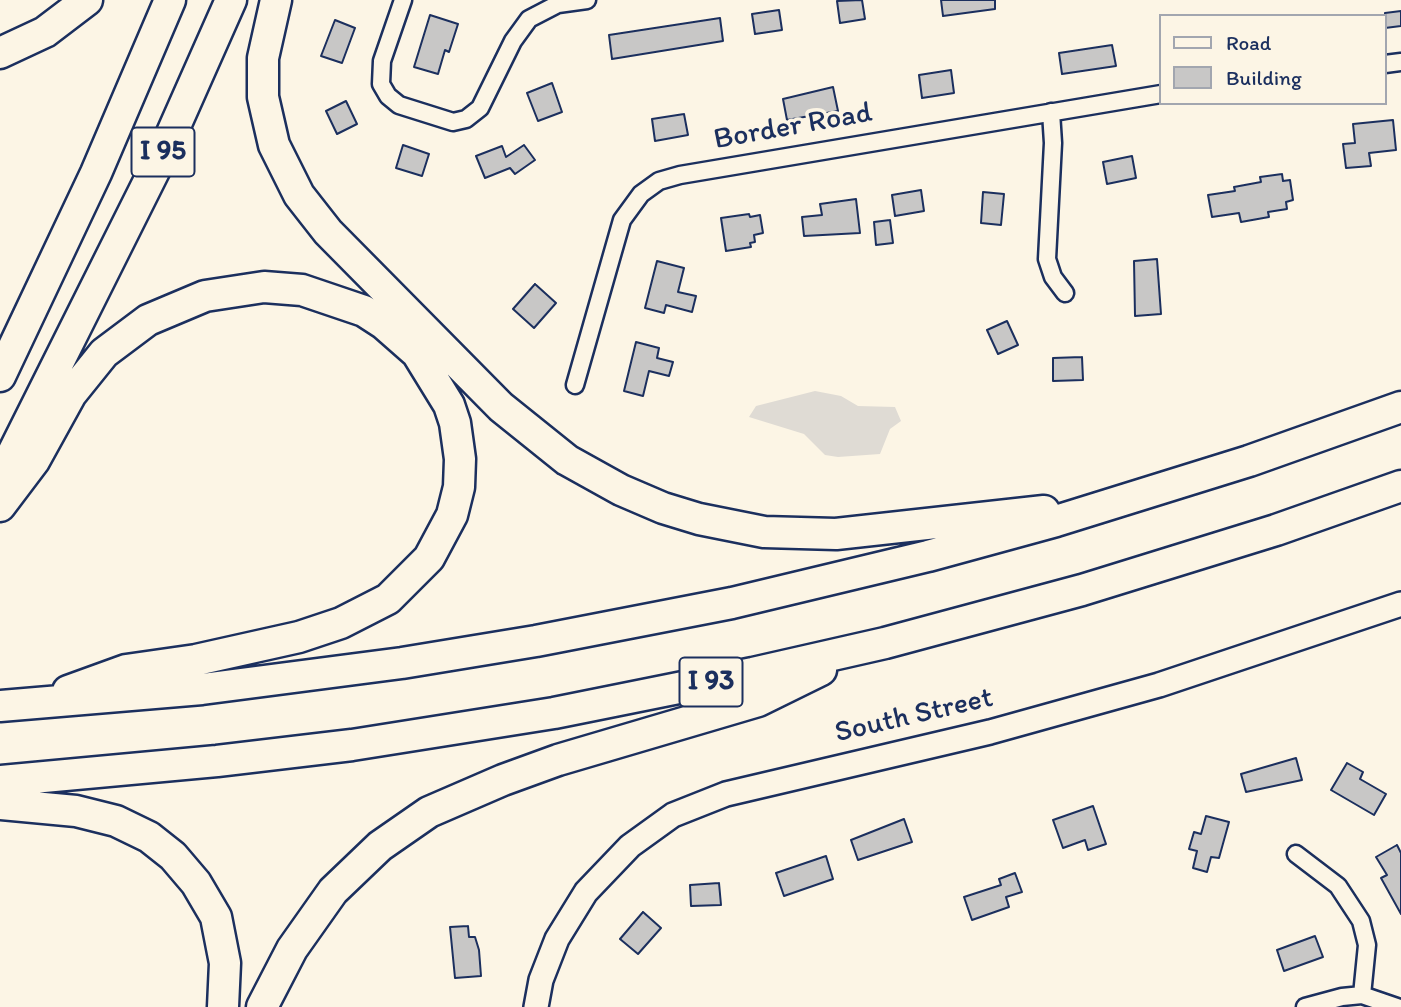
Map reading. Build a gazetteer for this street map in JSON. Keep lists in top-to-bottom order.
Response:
{
  "streets": {
    "highway": ["I 95", "I 93"],
    "street": ["Border Road", "South Street"]
  },
  "legend": ["Road", "Building"]
}
